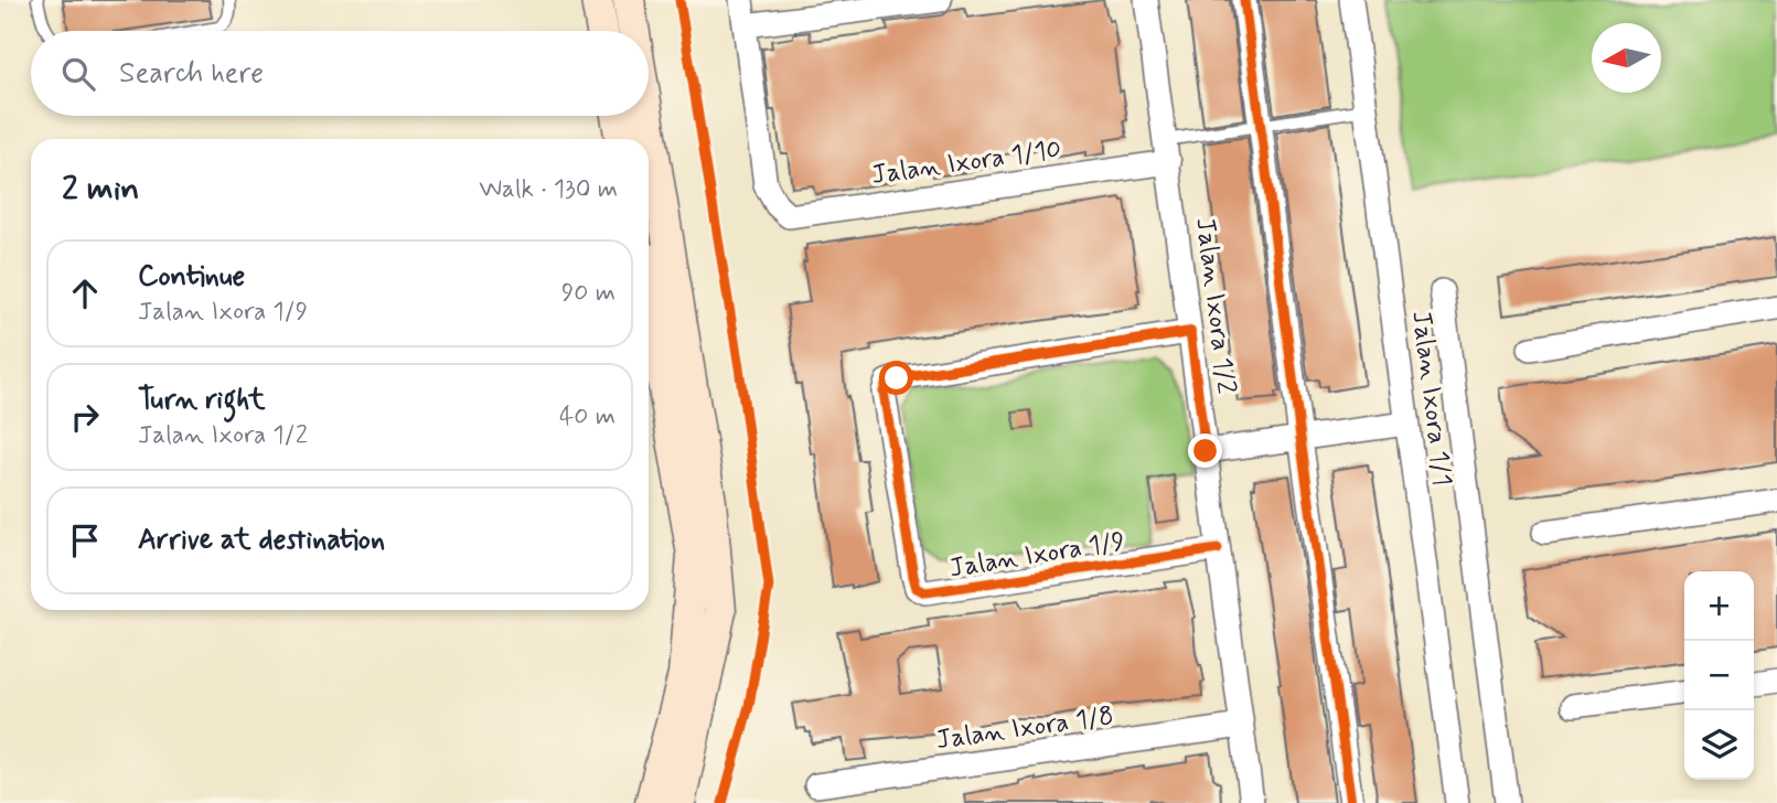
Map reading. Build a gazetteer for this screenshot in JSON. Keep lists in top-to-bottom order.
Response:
{
  "streets": {
    "street": [
      "Jalan Ixora 1/10",
      "Jalan Ixora 1/2",
      "Jalan Ixora 1/1",
      "Jalan Ixora 1/9",
      "Jalan Ixora 1/8"
    ]
  },
  "crossings": [
    ["Jalan Ixora 1/10", "Jalan Ixora 1/2"],
    ["Jalan Ixora 1/2", "Jalan Ixora 1/9"],
    ["Jalan Ixora 1/2", "Jalan Ixora 1/8"]
  ],
  "north": "left",
  "page": {
    "search": "Search here",
    "heading": ["2 min", "Walk · 130 m"],
    "list": [
      ["Continue", "Jalan Ixora 1/9", "90 m"],
      ["Turn right", "Jalan Ixora 1/2", "40 m"],
      "Arrive at destination"
    ],
    "map_buttons": ["+", "−"]
  }
}
